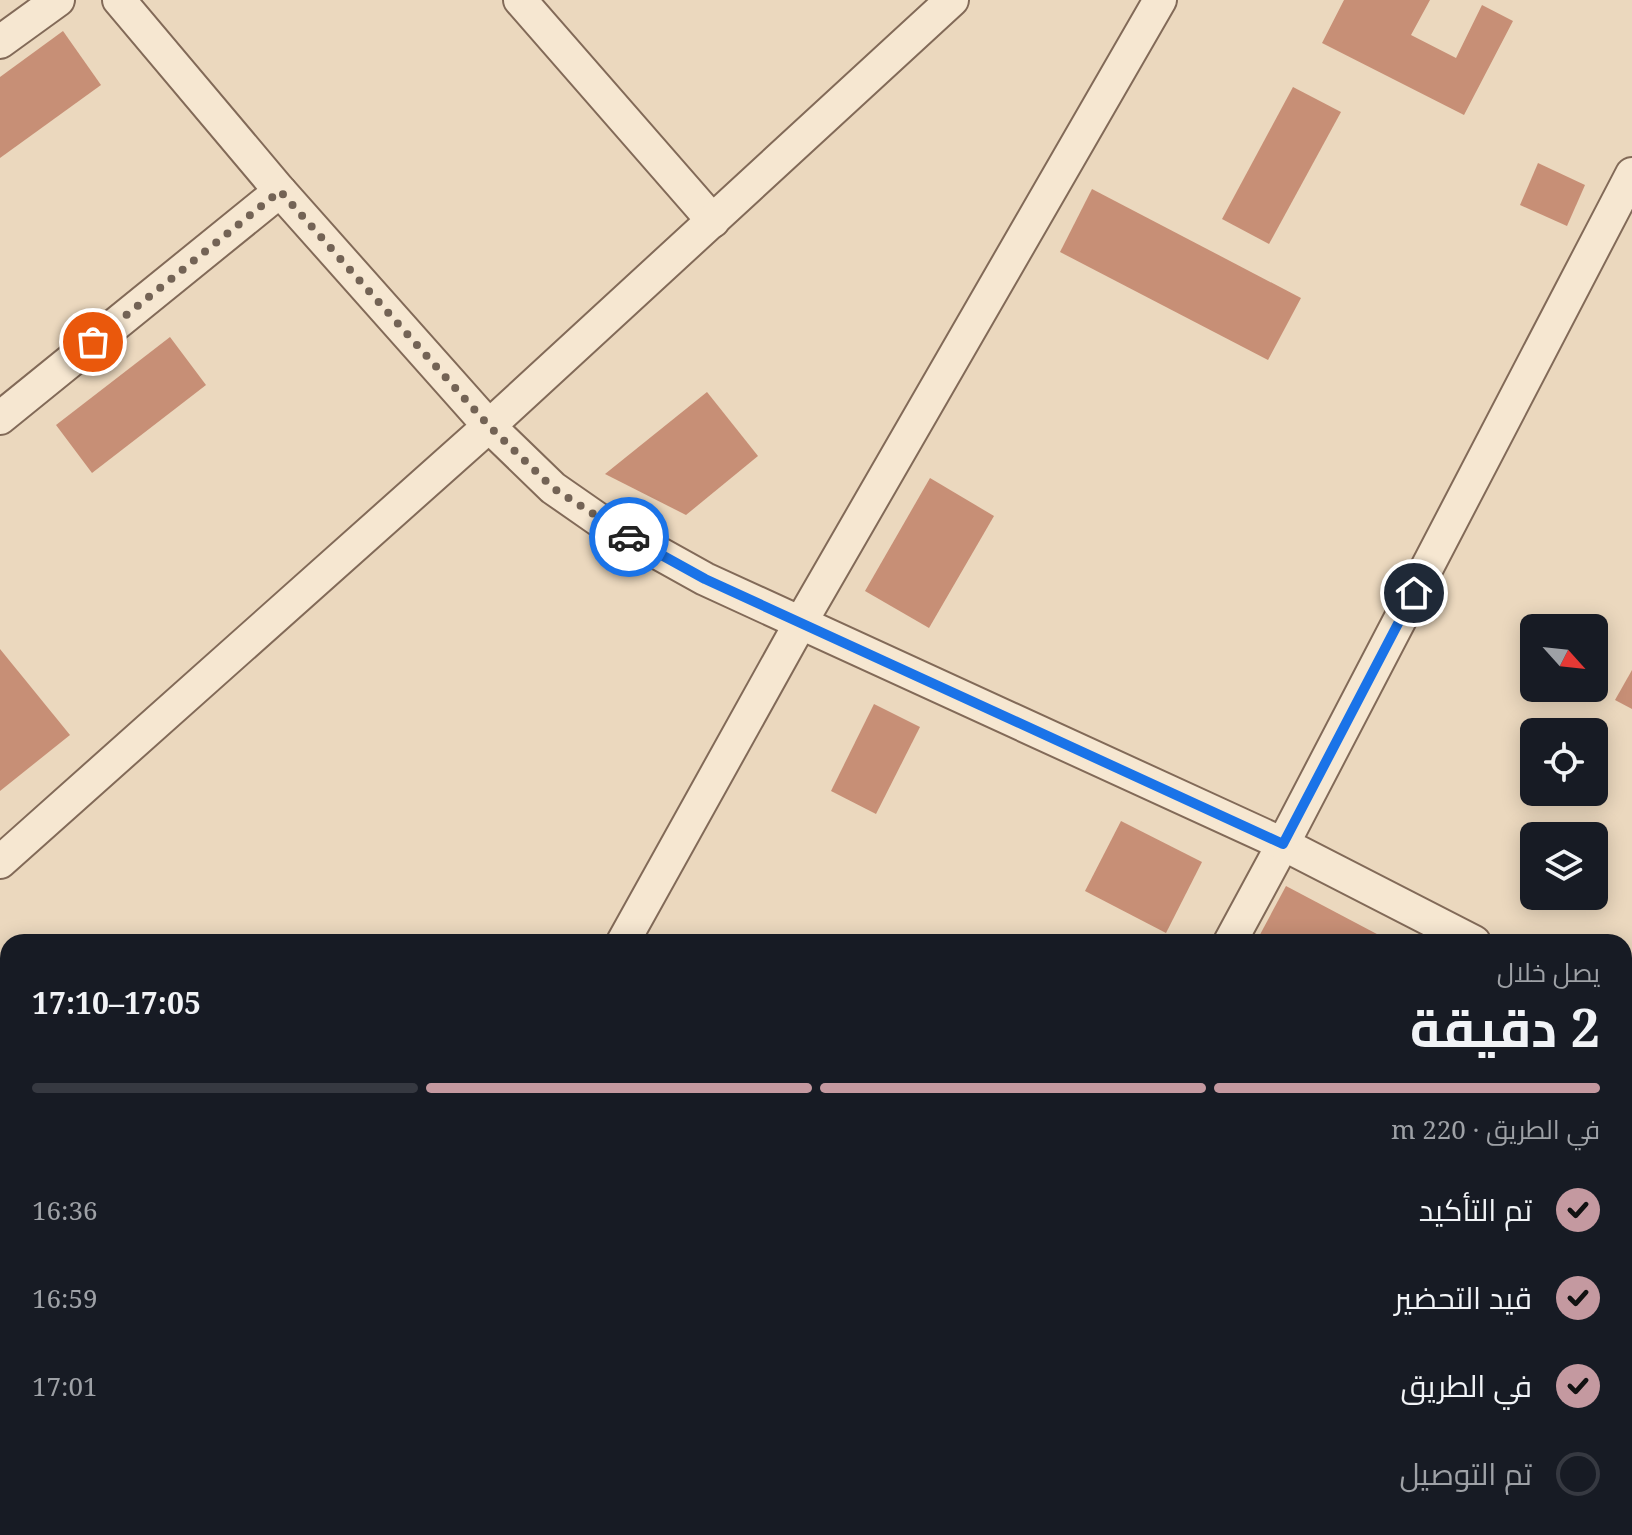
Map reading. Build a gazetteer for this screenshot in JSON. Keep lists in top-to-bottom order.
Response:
{
  "north": "bottom right",
  "page": {
    "heading": ["2 دقيقة", "يصل خلال", "17:05–17:10"],
    "bar": "في الطريق · 220 m",
    "list": [
      ["تم التأكيد", "16:36"],
      ["قيد التحضير", "16:59"],
      ["في الطريق", "17:01"],
      "تم التوصيل"
    ]
  }
}
